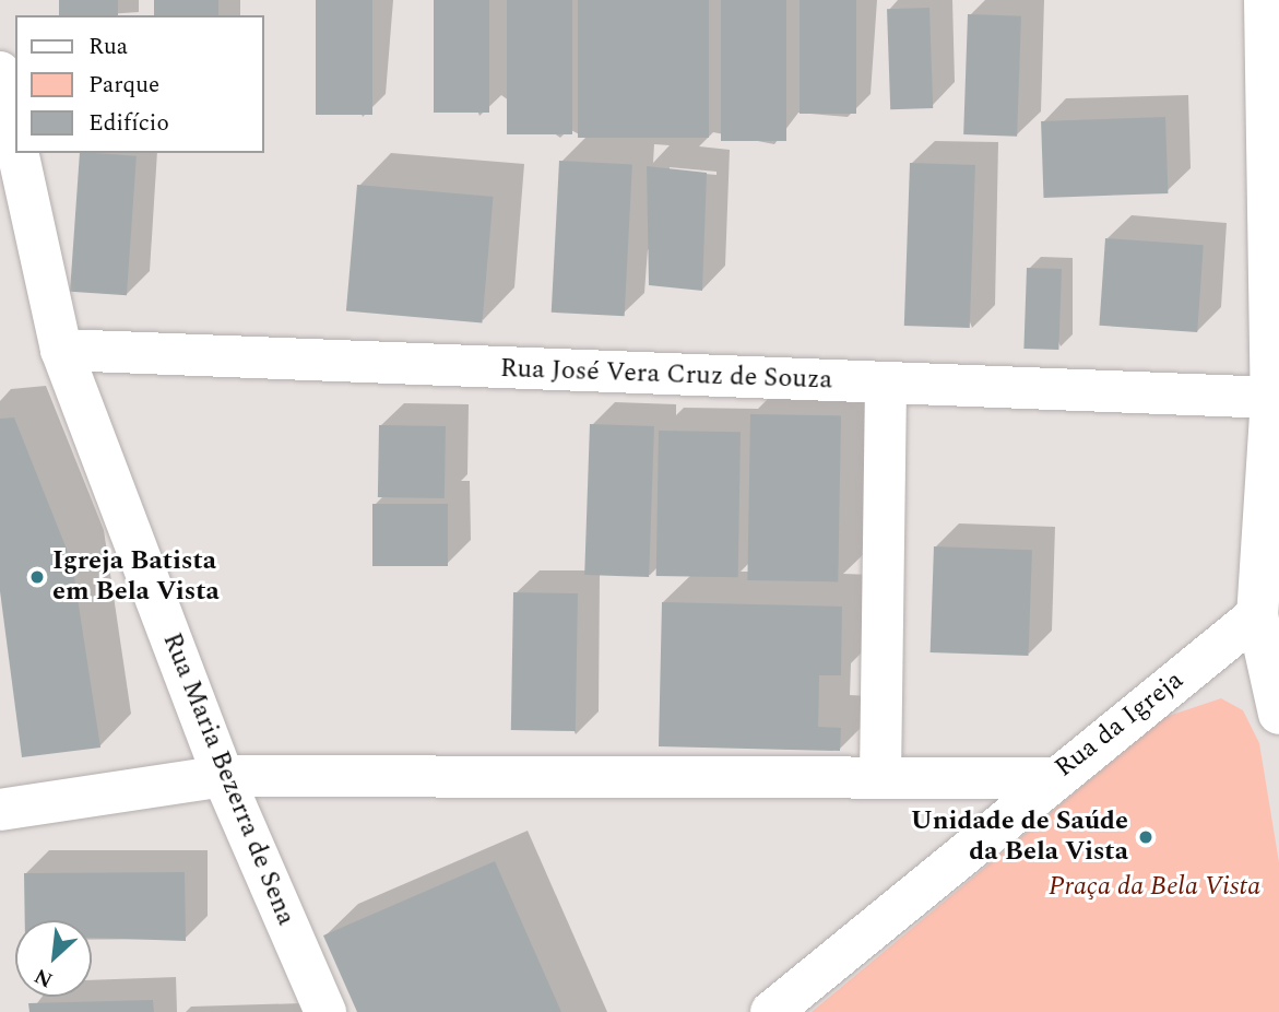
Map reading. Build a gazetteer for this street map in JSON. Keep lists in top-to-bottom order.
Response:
{
  "streets": {
    "street": ["Rua José Vera Cruz de Souza", "Rua da Igreja", "Rua Maria Bezerra de Sena"]
  },
  "crossings": [
    ["Rua José Vera Cruz de Souza", "Rua Maria Bezerra de Sena"]
  ],
  "parks": ["Praça da Bela Vista"],
  "places": ["Igreja Batista em Bela Vista", "Unidade de Saúde da Bela Vista"],
  "legend": ["Rua", "Parque", "Edifício"],
  "north": "bottom left"
}
